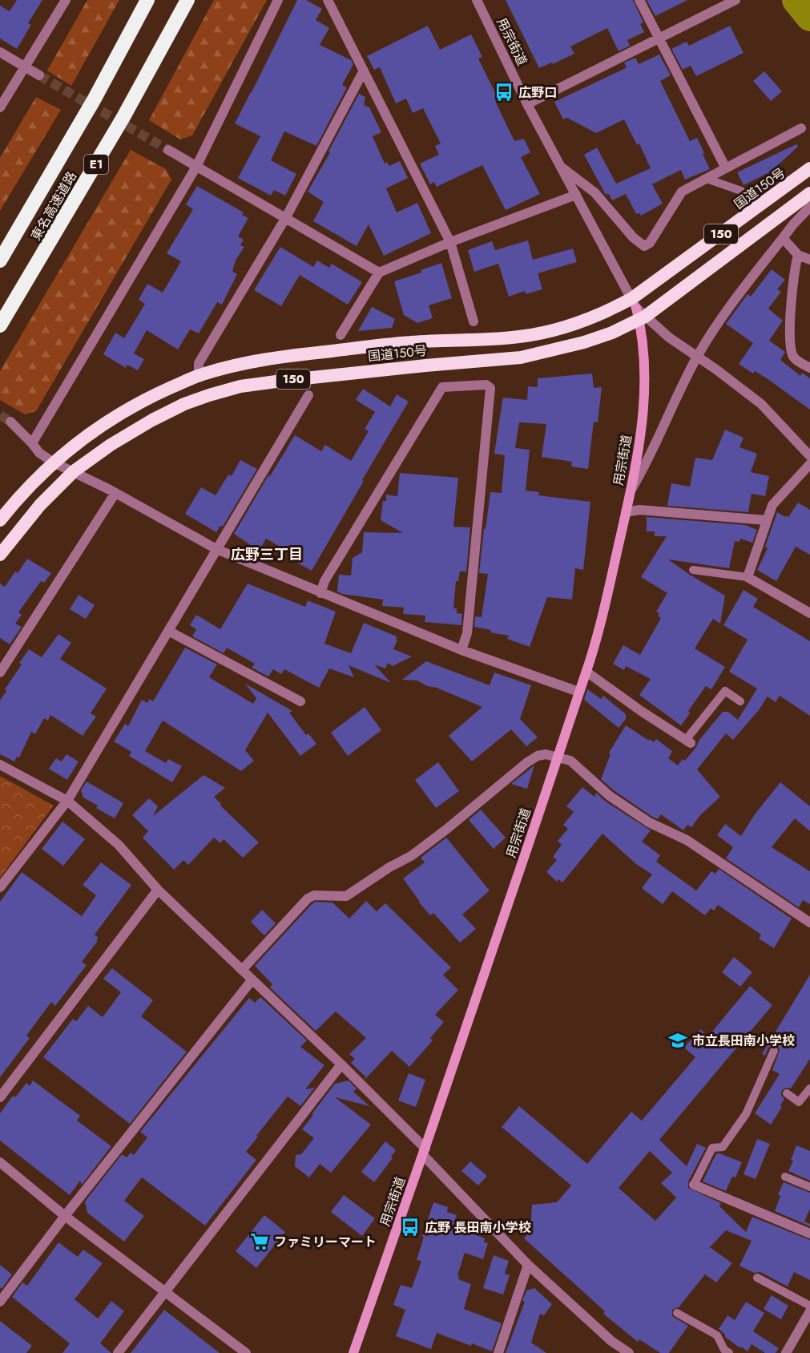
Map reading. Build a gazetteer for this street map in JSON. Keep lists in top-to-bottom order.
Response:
{
  "streets": {
    "highway": [
      "E1",
      "国道150号",
      "東名高速道路",
      "150"
    ],
    "main road": ["用宗街道"]
  },
  "crossings": [
    ["用宗街道", "国道150号"]
  ],
  "districts": ["広野三丁目"],
  "places": {
    "bus stop": ["広野口", "広野 長田南小学校"],
    "school or university": ["市立長田南小学校"],
    "supermarket": ["ファミリーマート"]
  }
}
